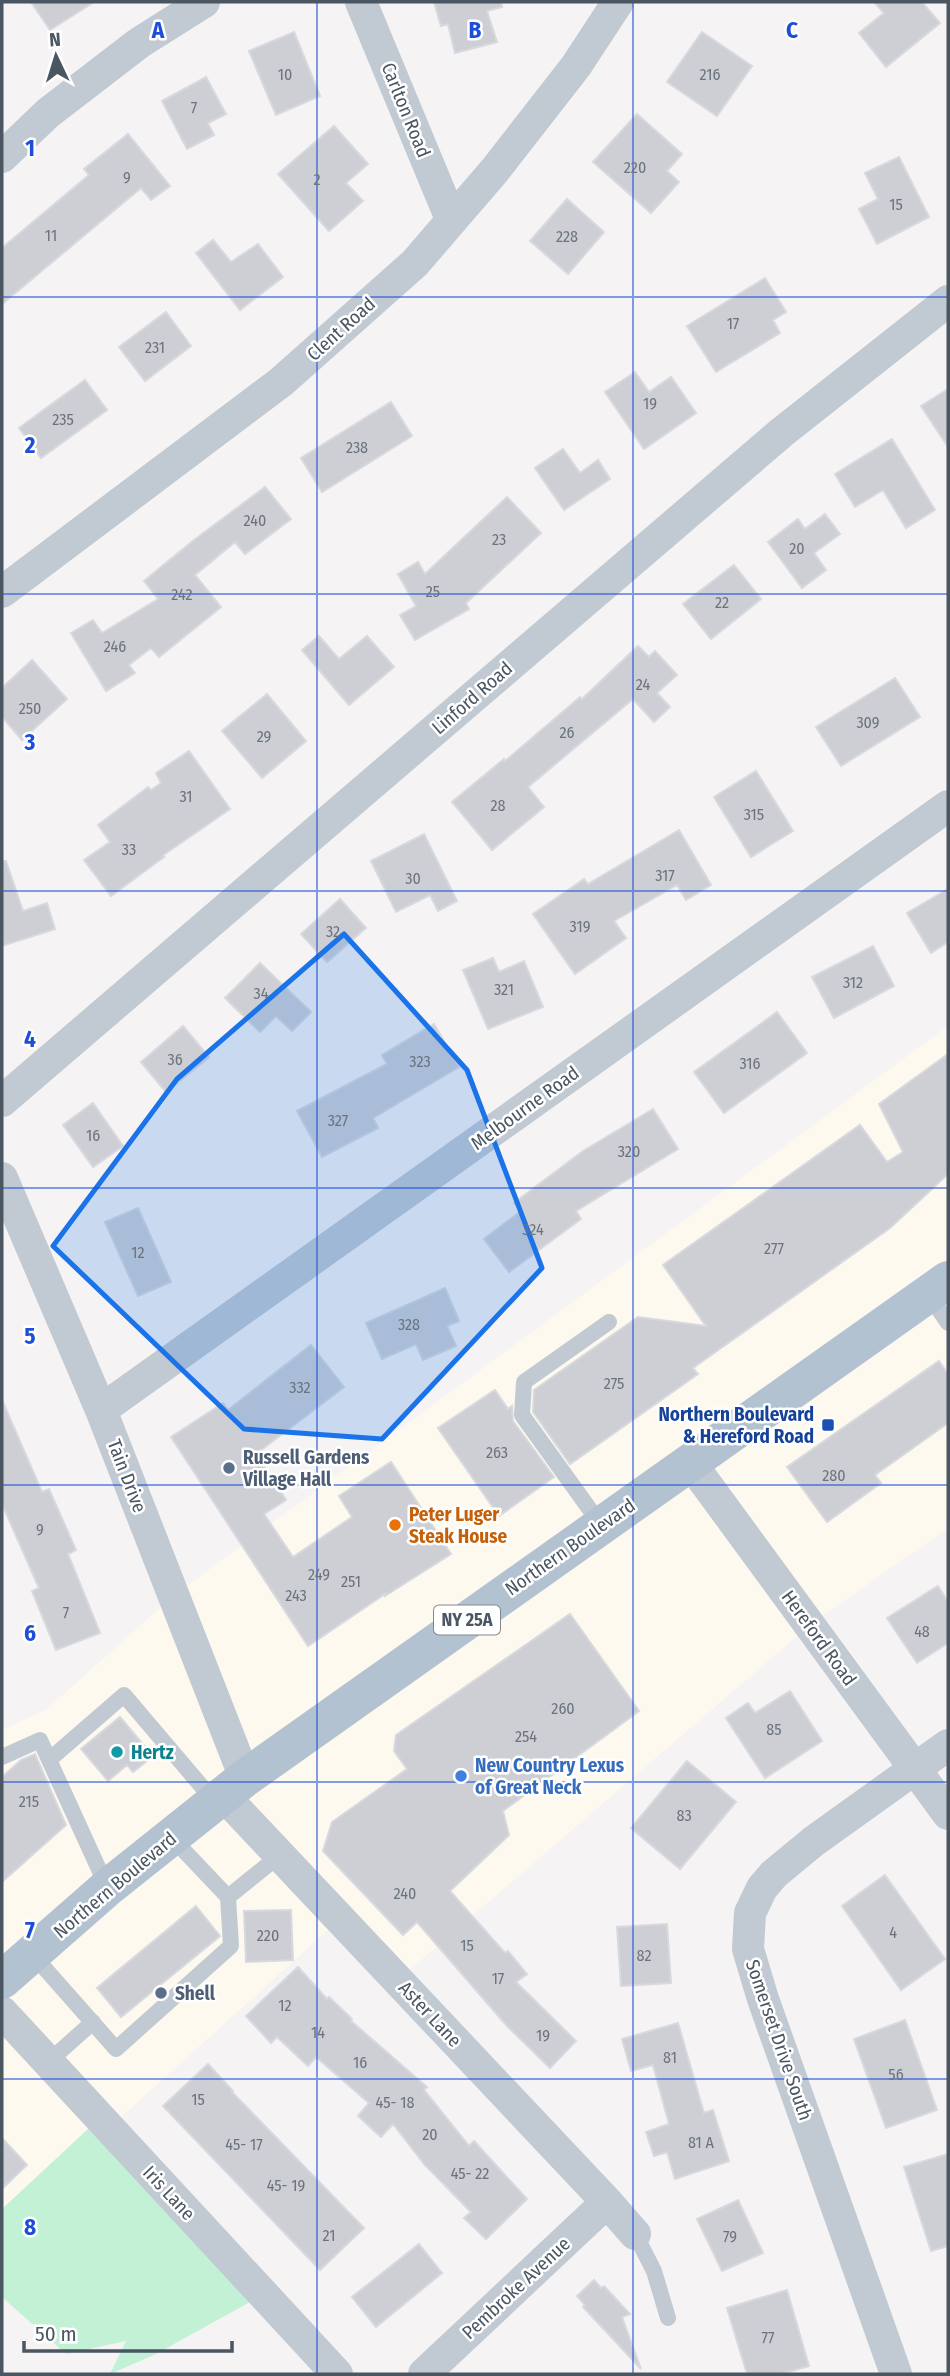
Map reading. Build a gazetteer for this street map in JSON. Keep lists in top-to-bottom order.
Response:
{
  "streets": {
    "main road": ["Northern Boulevard", "NY 25A"],
    "street": [
      "Carlton Road",
      "Clent Road",
      "Linford Road",
      "Melbourne Road",
      "Tain Drive",
      "Hereford Road",
      "Aster Lane",
      "Somerset Drive South",
      "Iris Lane",
      "Pembroke Avenue"
    ]
  },
  "crossings": [
    ["Carlton Road", "Clent Road"],
    ["Melbourne Road", "Tain Drive"],
    ["Tain Drive", "Northern Boulevard"],
    ["Tain Drive", "Aster Lane"],
    ["Northern Boulevard", "Hereford Road"],
    ["Northern Boulevard", "Aster Lane"],
    ["Hereford Road", "Somerset Drive South"],
    ["Aster Lane", "Pembroke Avenue"]
  ],
  "places": {
    "transit": ["Northern Boulevard & Hereford Road"],
    "other": [
      "Russell Gardens Village Hall",
      "Peter Luger Steak House",
      "Hertz",
      "New Country Lexus of Great Neck",
      "Shell"
    ]
  },
  "house_numbers": [
    "10",
    "216",
    "7",
    "220",
    "9",
    "2",
    "15",
    "11",
    "228",
    "17",
    "231",
    "19",
    "235",
    "238",
    "240",
    "23",
    "20",
    "25",
    "242",
    "22",
    "246",
    "24",
    "250",
    "309",
    "26",
    "29",
    "31",
    "28",
    "315",
    "33",
    "317",
    "30",
    "319",
    "32",
    "312",
    "321",
    "34",
    "36",
    "323",
    "316",
    "327",
    "16",
    "320",
    "324",
    "277",
    "12",
    "328",
    "275",
    "332",
    "263",
    "280",
    "9",
    "249",
    "251",
    "243",
    "7",
    "48",
    "260",
    "85",
    "254",
    "215",
    "83",
    "240",
    "4",
    "220",
    "15",
    "82",
    "17",
    "12",
    "14",
    "19",
    "81",
    "16",
    "56",
    "15",
    "45- 18",
    "20",
    "81 A",
    "45- 17",
    "45- 22",
    "45- 19",
    "21",
    "79",
    "77"
  ],
  "scale_bar": "50 m",
  "north": "top",
  "grid": {
    "columns": ["A", "B", "C"],
    "rows": [
      "1",
      "2",
      "3",
      "4",
      "5",
      "6",
      "7",
      "8"
    ]
  }
}
